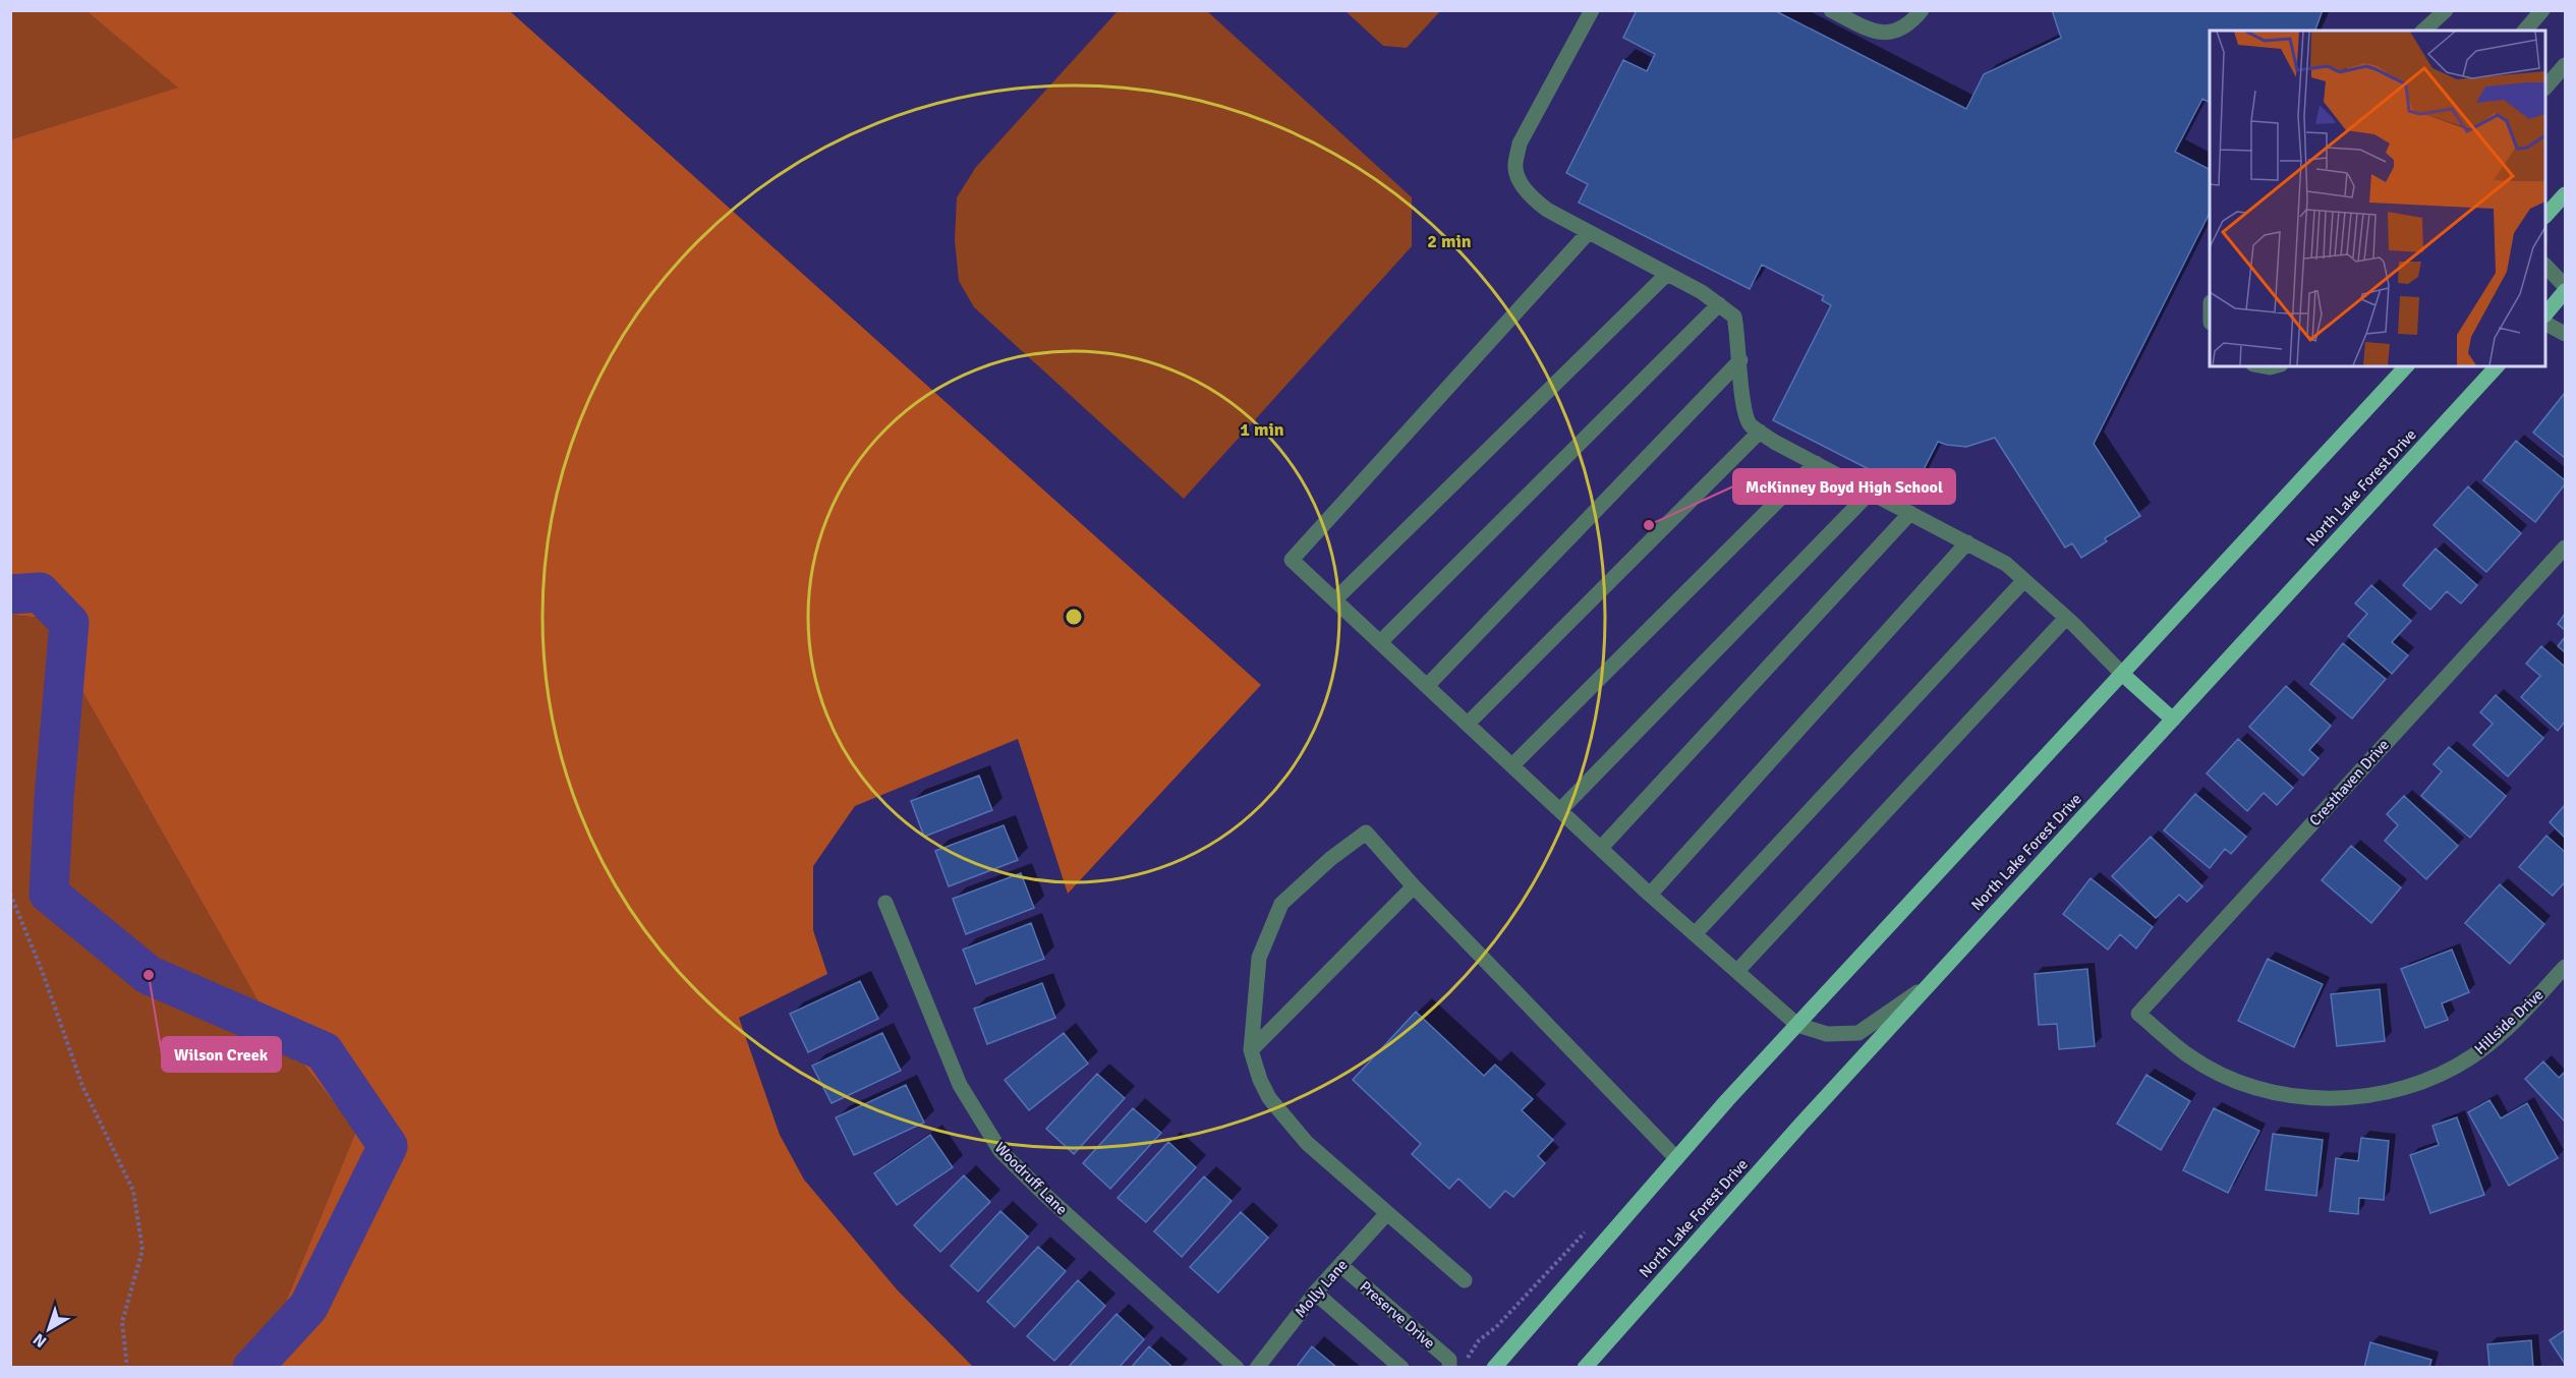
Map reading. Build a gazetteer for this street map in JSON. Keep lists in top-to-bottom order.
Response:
{
  "streets": {
    "main road": ["North Lake Forest Drive"],
    "street": [
      "Cresthaven Drive",
      "Hillside Drive",
      "Woodruff Lane",
      "Molly Lane",
      "Preserve Drive"
    ]
  },
  "crossings": [
    ["Cresthaven Drive", "Hillside Drive"],
    ["Molly Lane", "Preserve Drive"]
  ],
  "places": ["McKinney Boyd High School", "Wilson Creek"],
  "north": "bottom left",
  "rings": ["2 min", "1 min"]
}
